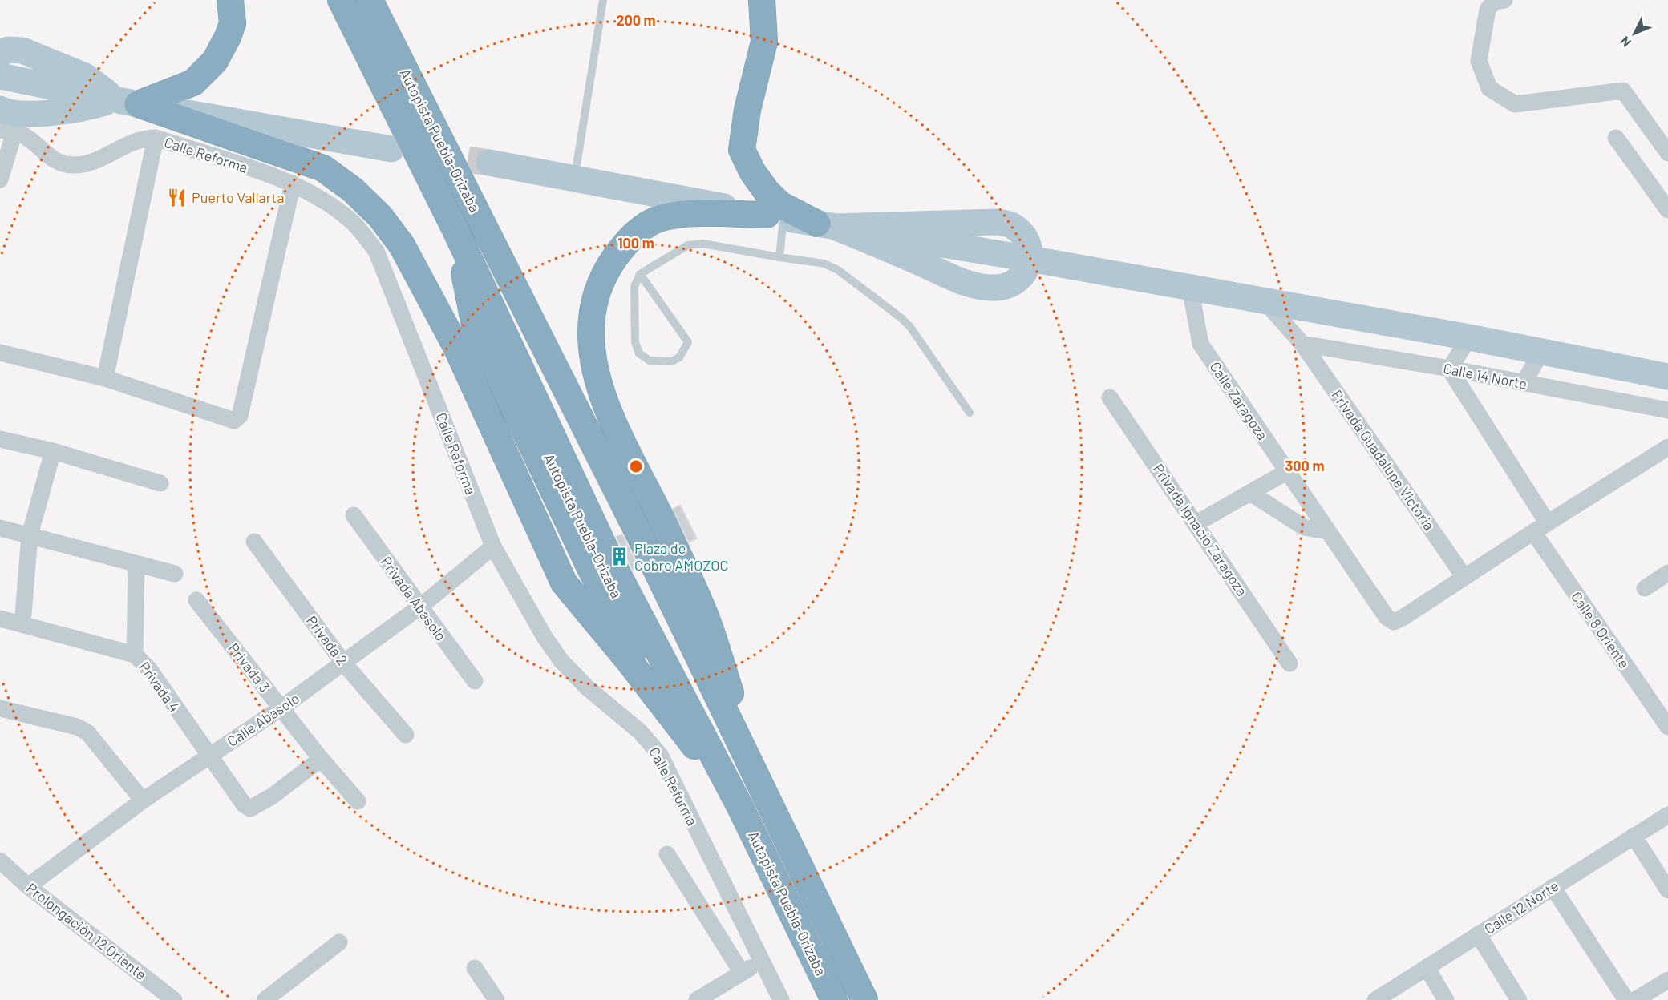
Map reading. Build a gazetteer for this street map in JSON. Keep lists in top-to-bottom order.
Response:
{
  "streets": {
    "highway": ["Autopista Puebla-Orizaba"],
    "street": [
      "Calle Reforma",
      "Calle 14 Norte",
      "Calle Zaragoza",
      "Privada Guadalupe Victoria",
      "Privada Ignacio Zaragoza",
      "Privada Abasolo",
      "Calle 8 Oriente",
      "Privada 2",
      "Privada 3",
      "Privada 4",
      "Calle Abasolo",
      "Calle 12 Norte",
      "Prolongación 12 Oriente"
    ]
  },
  "crossings": [
    ["Calle Reforma", "Calle Abasolo"],
    ["Calle 14 Norte", "Privada Guadalupe Victoria"],
    ["Calle Zaragoza", "Privada Guadalupe Victoria"],
    ["Privada Abasolo", "Calle Abasolo"],
    ["Privada 2", "Calle Abasolo"],
    ["Privada 3", "Privada 4"],
    ["Privada 3", "Calle Abasolo"],
    ["Privada 4", "Calle Abasolo"],
    ["Calle Abasolo", "Prolongación 12 Oriente"]
  ],
  "places": {
    "restaurant": ["Puerto Vallarta"],
    "building": ["Plaza de Cobro AMOZOC"]
  },
  "north": "bottom left",
  "rings": ["200 m", "100 m", "300 m"]
}
